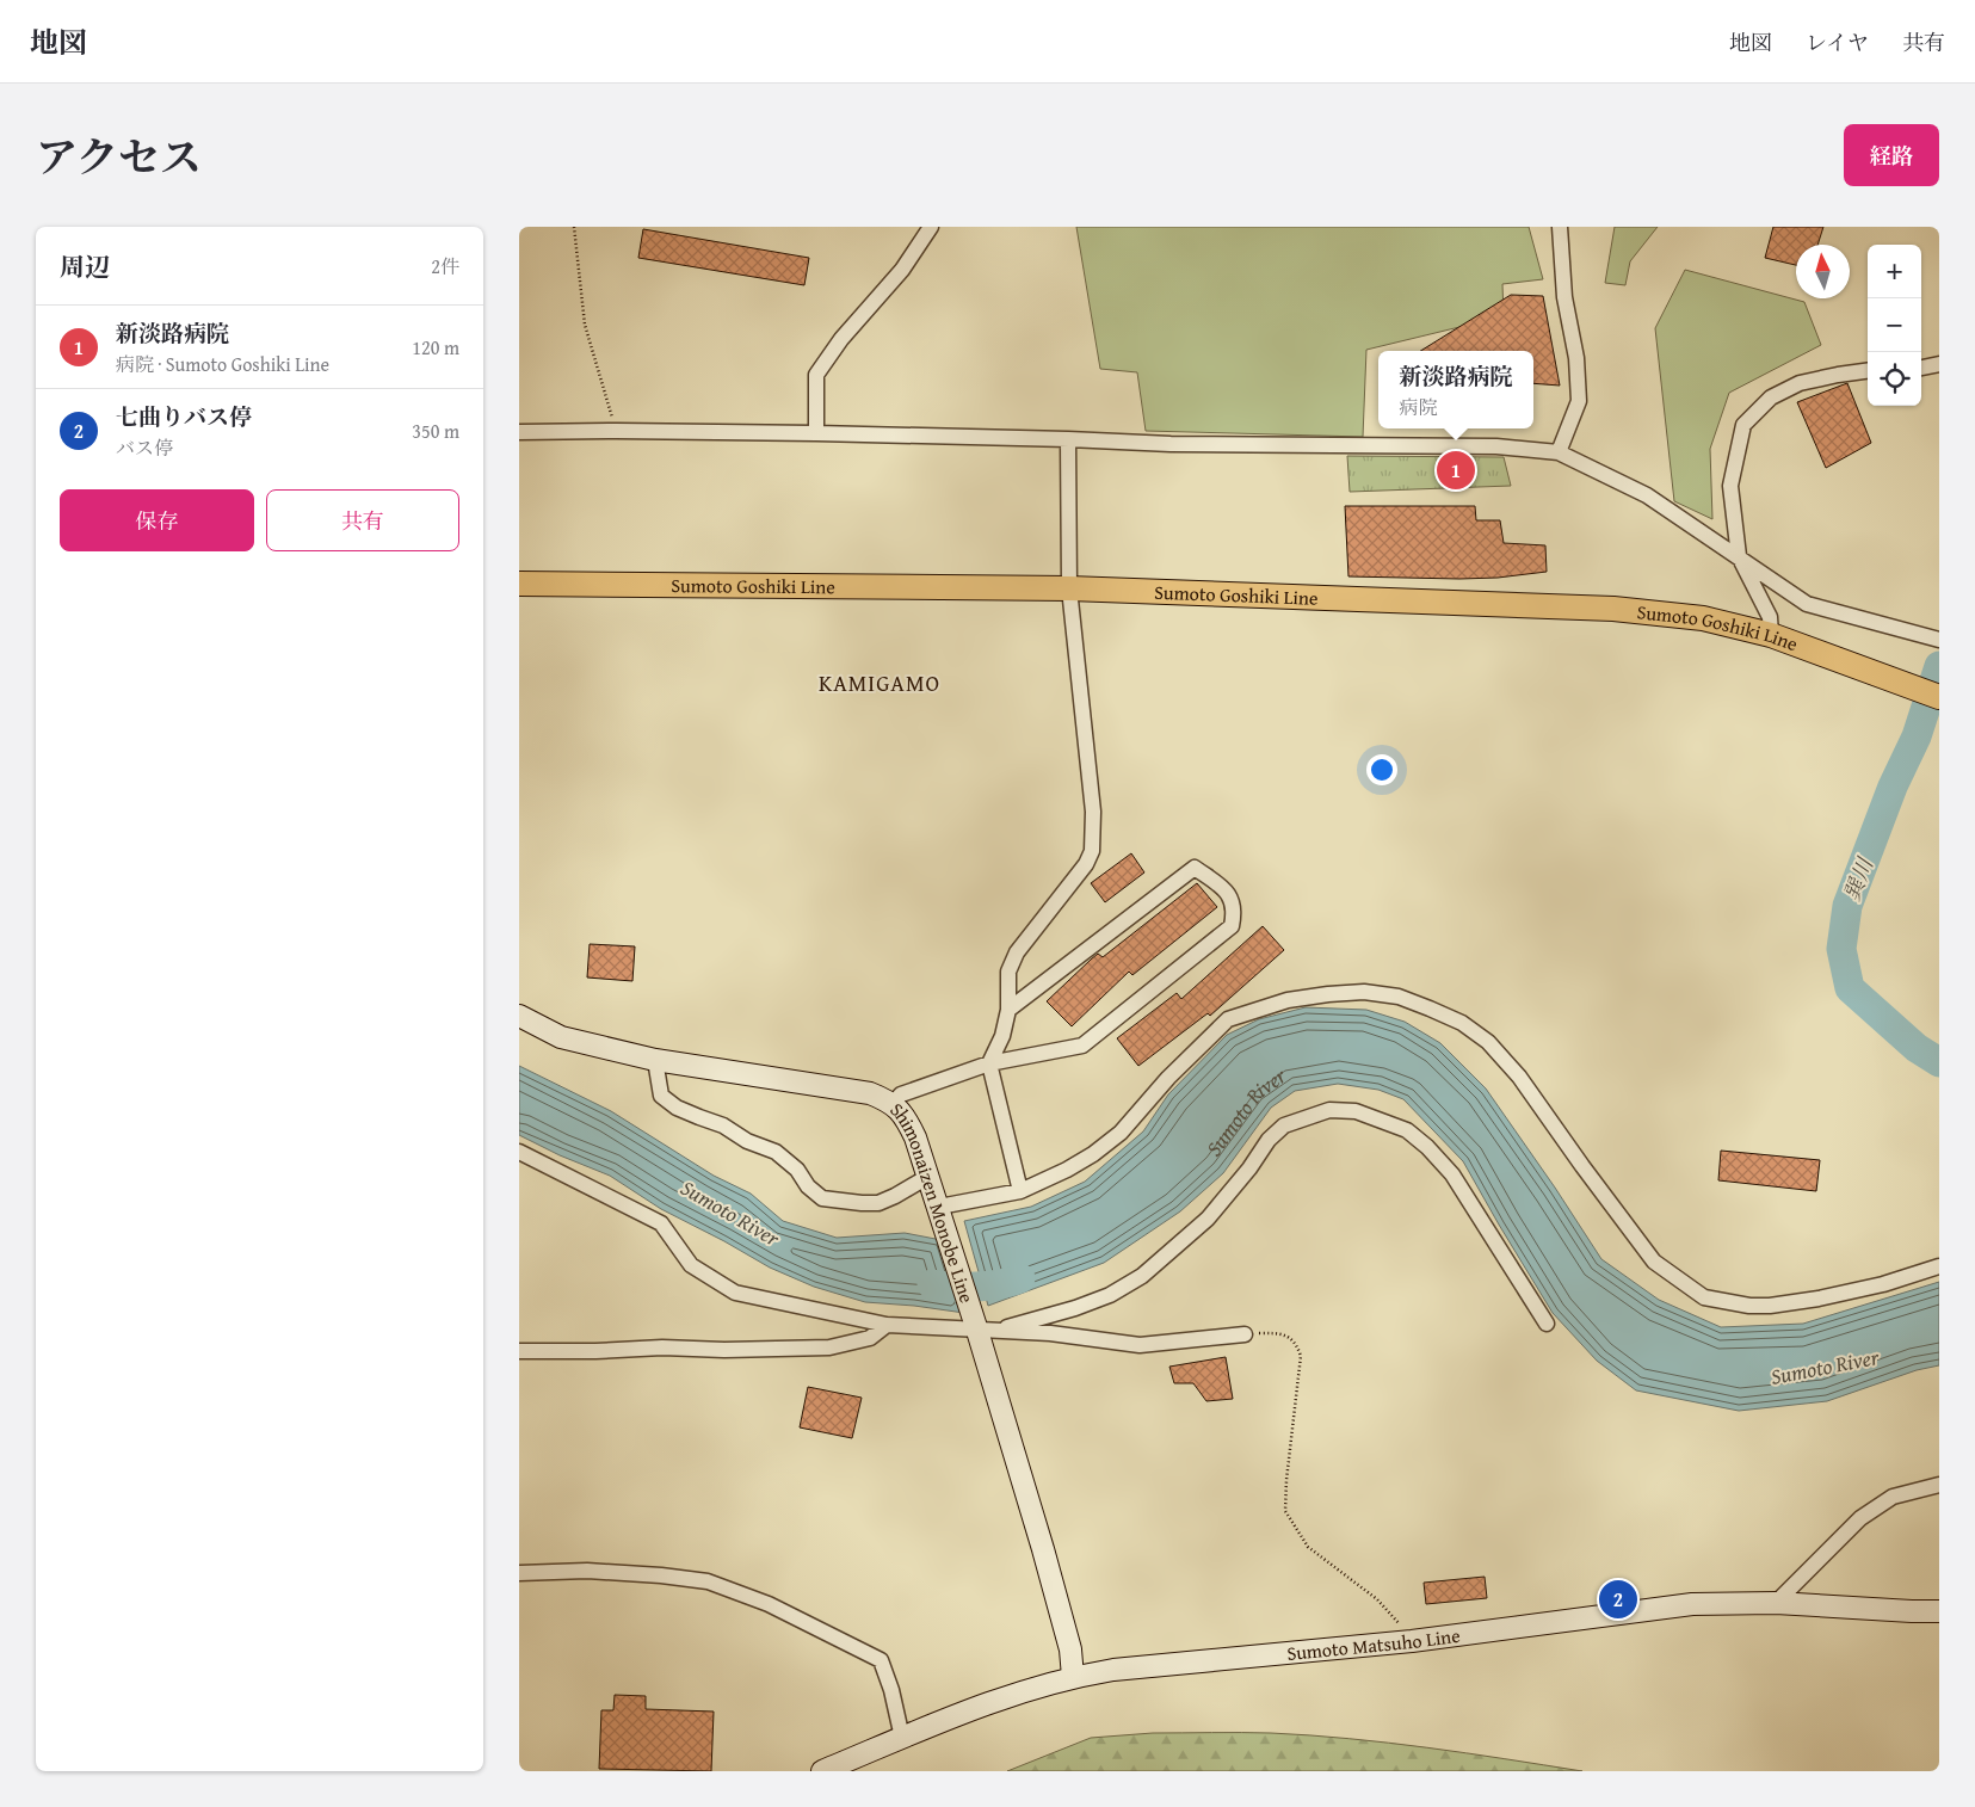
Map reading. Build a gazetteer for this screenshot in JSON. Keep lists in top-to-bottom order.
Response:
{
  "streets": {
    "main road": ["Sumoto Goshiki Line", "Shimonaizen Monobe Line", "Sumoto Matsuho Line"]
  },
  "crossings": [
    ["Shimonaizen Monobe Line", "Sumoto Matsuho Line"]
  ],
  "districts": ["KAMIGAMO"],
  "water": ["巽川", "Sumoto River"],
  "north": "top",
  "page": {
    "header": "地図",
    "nav": ["地図", "レイヤ", "共有"],
    "title": "アクセス",
    "buttons": [
      "経路",
      ["保存", "共有"]
    ],
    "heading": ["周辺", "2件"],
    "map_buttons": ["+", "−"],
    "list": [
      {
        "mark": "1",
        "name": "新淡路病院",
        "note": "病院 · Sumoto Goshiki Line",
        "value": "120 m"
      },
      {
        "mark": "2",
        "name": "七曲りバス停",
        "note": "バス停",
        "value": "350 m"
      }
    ],
    "popup": ["新淡路病院", "病院"],
    "pins": ["1", "2"]
  }
}
